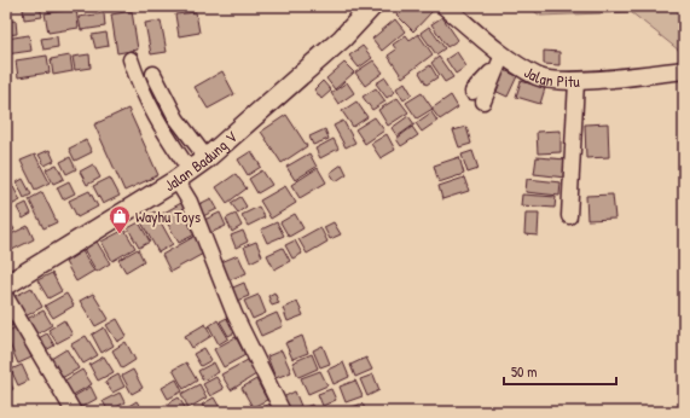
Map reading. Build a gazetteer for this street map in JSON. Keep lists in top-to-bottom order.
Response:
{
  "streets": {
    "main road": ["Jalan Badung V"],
    "street": ["Jalan Pitu"]
  },
  "places": {
    "shop": ["Wayhu Toys"]
  },
  "scale_bar": "50 m"
}
